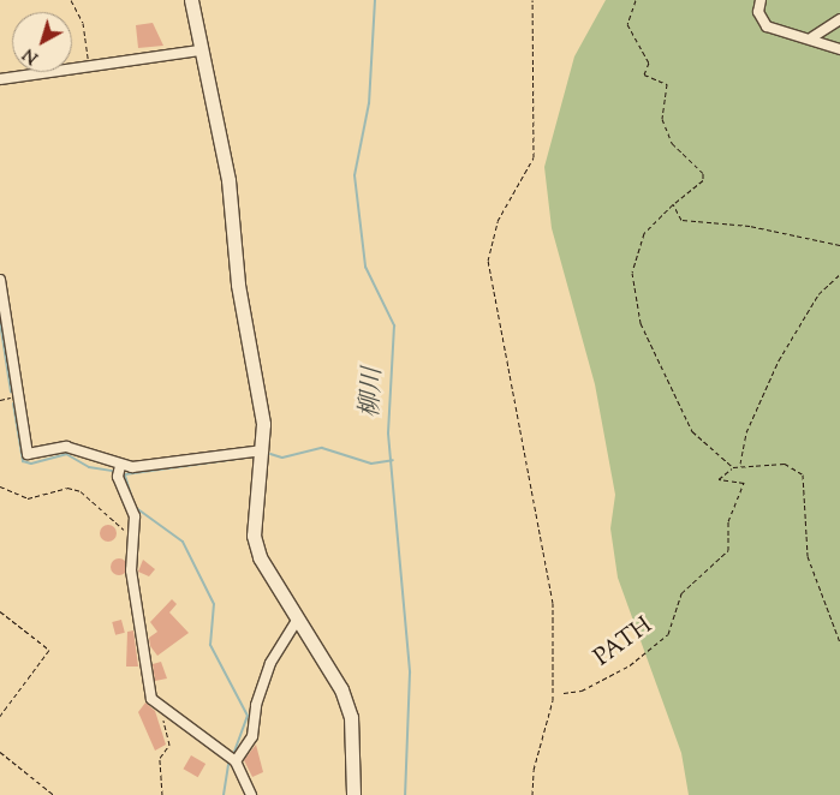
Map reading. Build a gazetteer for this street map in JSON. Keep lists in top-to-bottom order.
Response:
{
  "streets": {
    "path": ["PATH"]
  },
  "water": ["柳川"],
  "north": "bottom left"
}
